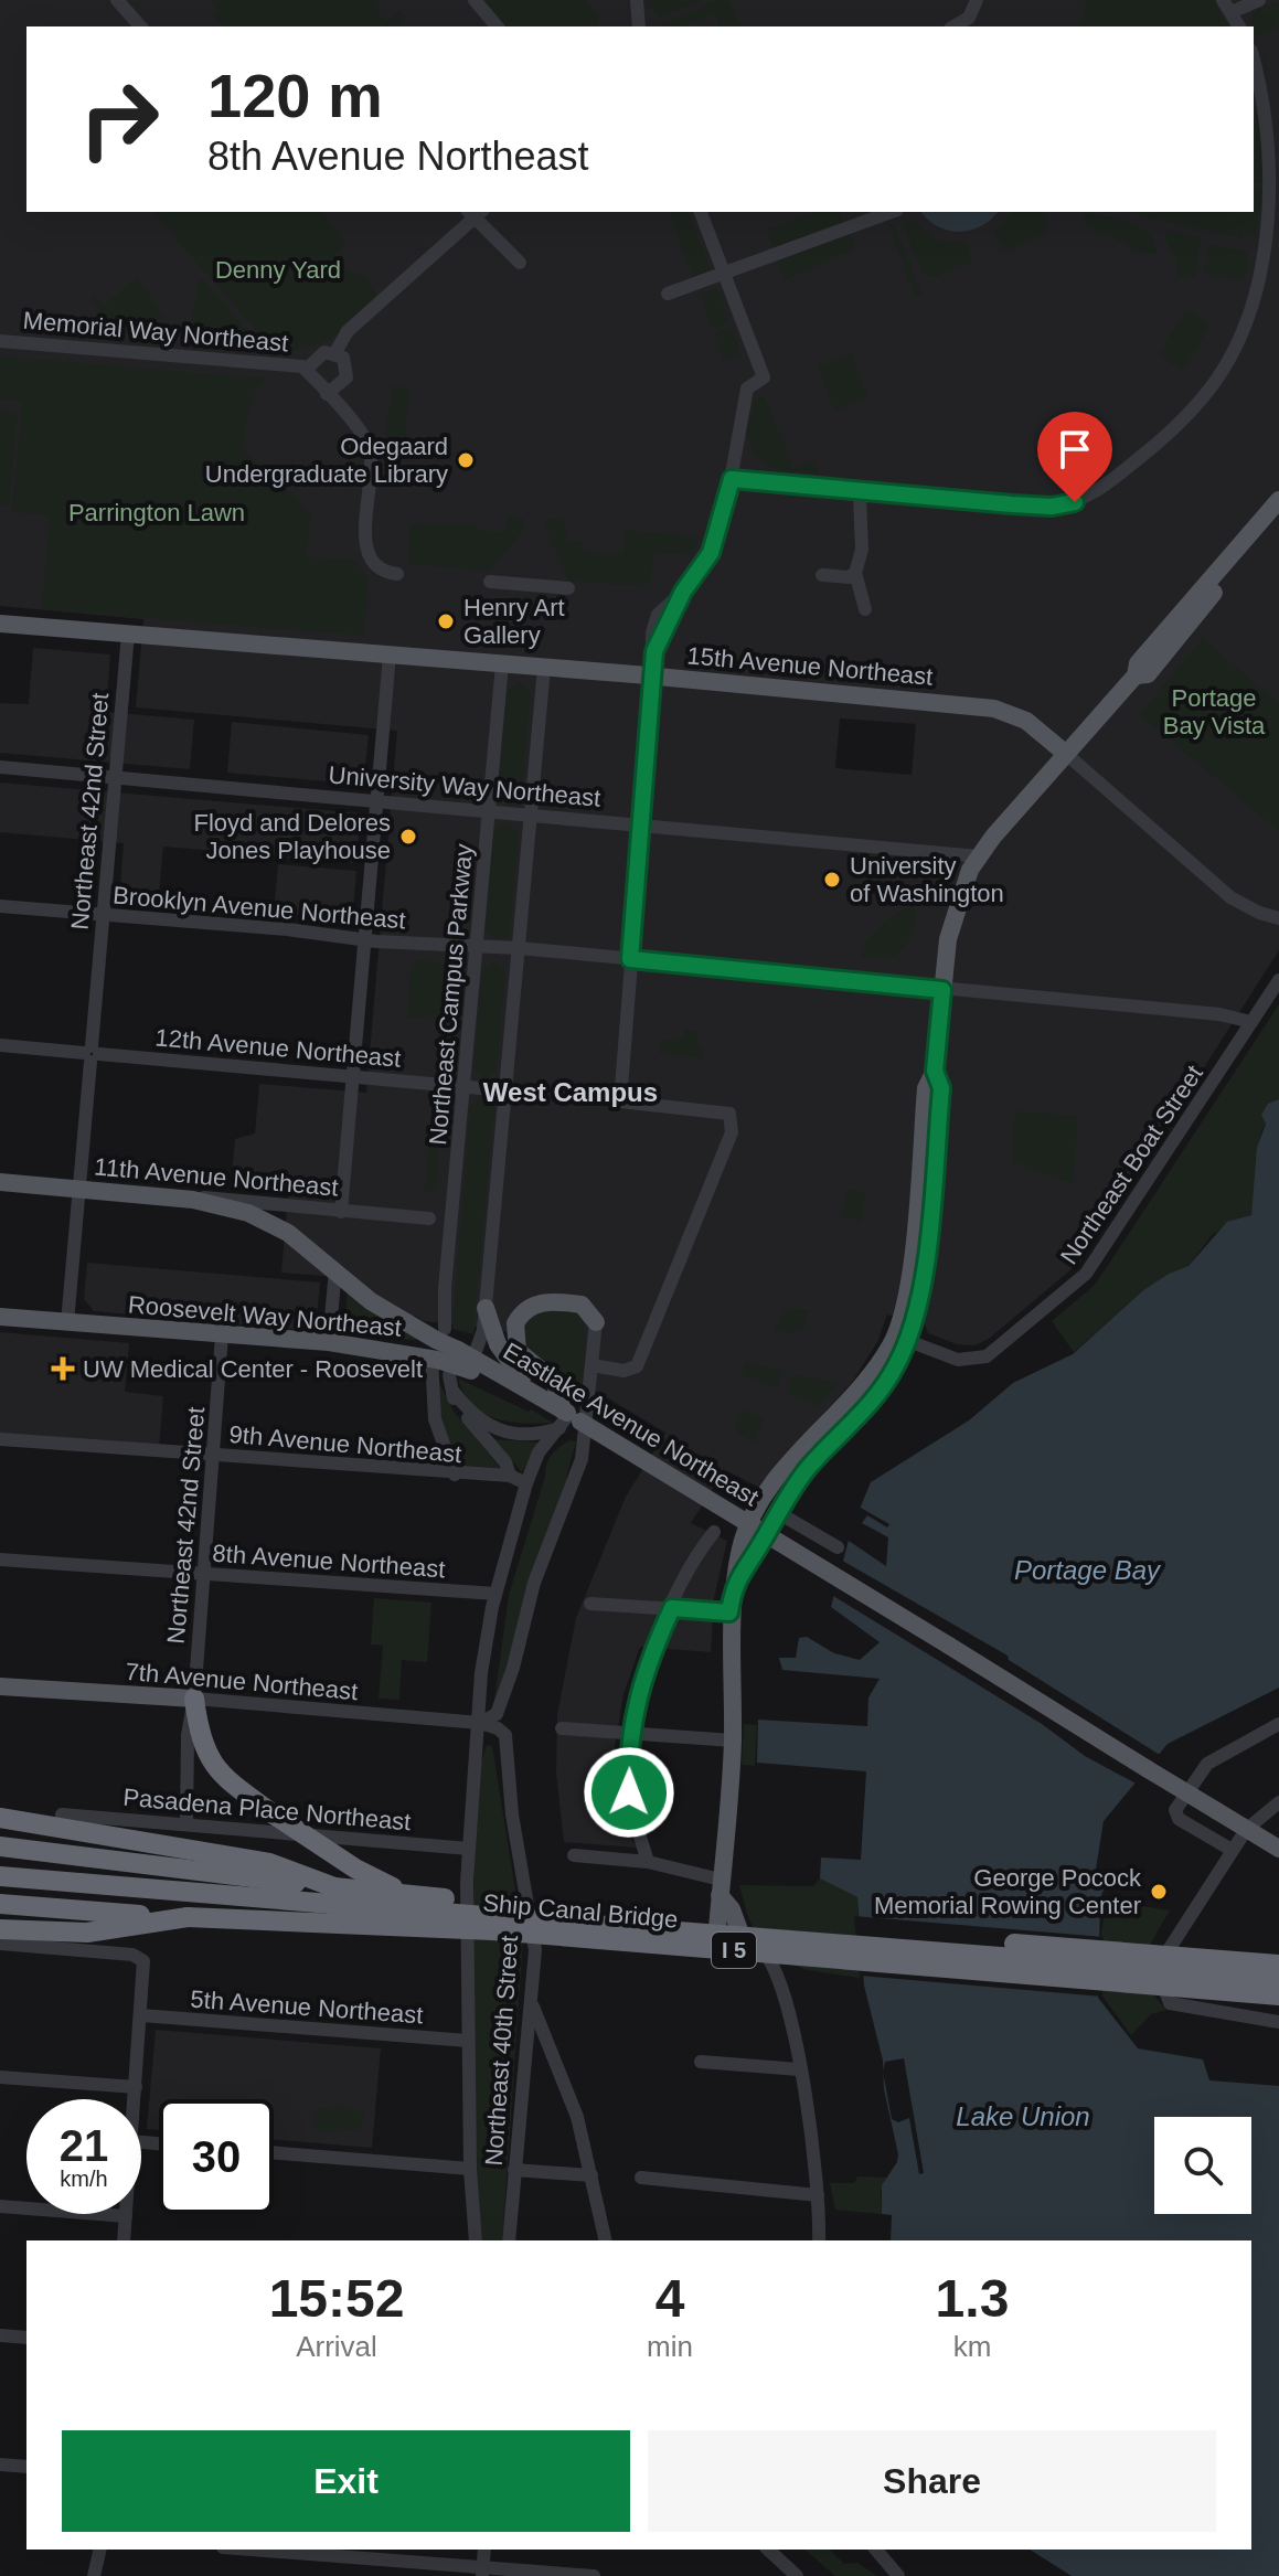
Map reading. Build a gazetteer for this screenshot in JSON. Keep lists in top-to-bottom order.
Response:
{
  "streets": {
    "highway": ["Ship Canal Bridge", "I 5"],
    "main road": [
      "15th Avenue Northeast",
      "11th Avenue Northeast",
      "Roosevelt Way Northeast",
      "Eastlake Avenue Northeast",
      "7th Avenue Northeast"
    ],
    "street": [
      "Memorial Way Northeast",
      "University Way Northeast",
      "Northeast 42nd Street",
      "Brooklyn Avenue Northeast",
      "Northeast Campus Parkway",
      "12th Avenue Northeast",
      "Northeast Boat Street",
      "9th Avenue Northeast",
      "8th Avenue Northeast",
      "Pasadena Place Northeast",
      "5th Avenue Northeast",
      "Northeast 40th Street"
    ]
  },
  "crossings": [
    ["15th Avenue Northeast", "Northeast 42nd Street"],
    ["15th Avenue Northeast", "Northeast Campus Parkway"],
    ["University Way Northeast", "Northeast 42nd Street"],
    ["University Way Northeast", "Northeast Campus Parkway"],
    ["Northeast 42nd Street", "Brooklyn Avenue Northeast"],
    ["Northeast 42nd Street", "12th Avenue Northeast"],
    ["Northeast 42nd Street", "11th Avenue Northeast"],
    ["Northeast 42nd Street", "Roosevelt Way Northeast"],
    ["Northeast 42nd Street", "9th Avenue Northeast"],
    ["Northeast 42nd Street", "8th Avenue Northeast"],
    ["Northeast 42nd Street", "7th Avenue Northeast"],
    ["Northeast 42nd Street", "Pasadena Place Northeast"],
    ["Brooklyn Avenue Northeast", "Northeast Campus Parkway"],
    ["Brooklyn Avenue Northeast", "Northeast Boat Street"],
    ["Northeast Campus Parkway", "12th Avenue Northeast"],
    ["Northeast Campus Parkway", "Roosevelt Way Northeast"],
    ["Northeast Campus Parkway", "9th Avenue Northeast"],
    ["Eastlake Avenue Northeast", "Northeast 40th Street"],
    ["9th Avenue Northeast", "Northeast 40th Street"],
    ["8th Avenue Northeast", "Northeast 40th Street"],
    ["7th Avenue Northeast", "Northeast 40th Street"],
    ["Pasadena Place Northeast", "Northeast 40th Street"],
    ["Ship Canal Bridge", "I 5"],
    ["5th Avenue Northeast", "Northeast 40th Street"]
  ],
  "districts": ["West Campus"],
  "water": ["Portage Bay", "Lake Union"],
  "parks": ["Denny Yard", "Parrington Lawn", "Portage Bay Vista"],
  "places": {
    "other": [
      "Odegaard Undergraduate Library",
      "Henry Art Gallery",
      "Floyd and Delores Jones Playhouse",
      "University of Washington",
      "George Pocock Memorial Rowing Center"
    ],
    "health": ["UW Medical Center - Roosevelt"]
  },
  "page": {
    "turn": ["120 m", "8th Avenue Northeast"],
    "speed": "21 km/h",
    "limit": "30",
    "eta": [
      "15:52",
      "Arrival",
      "4",
      "min",
      "1.3",
      "km"
    ],
    "buttons": ["Exit", "Share"]
  }
}
